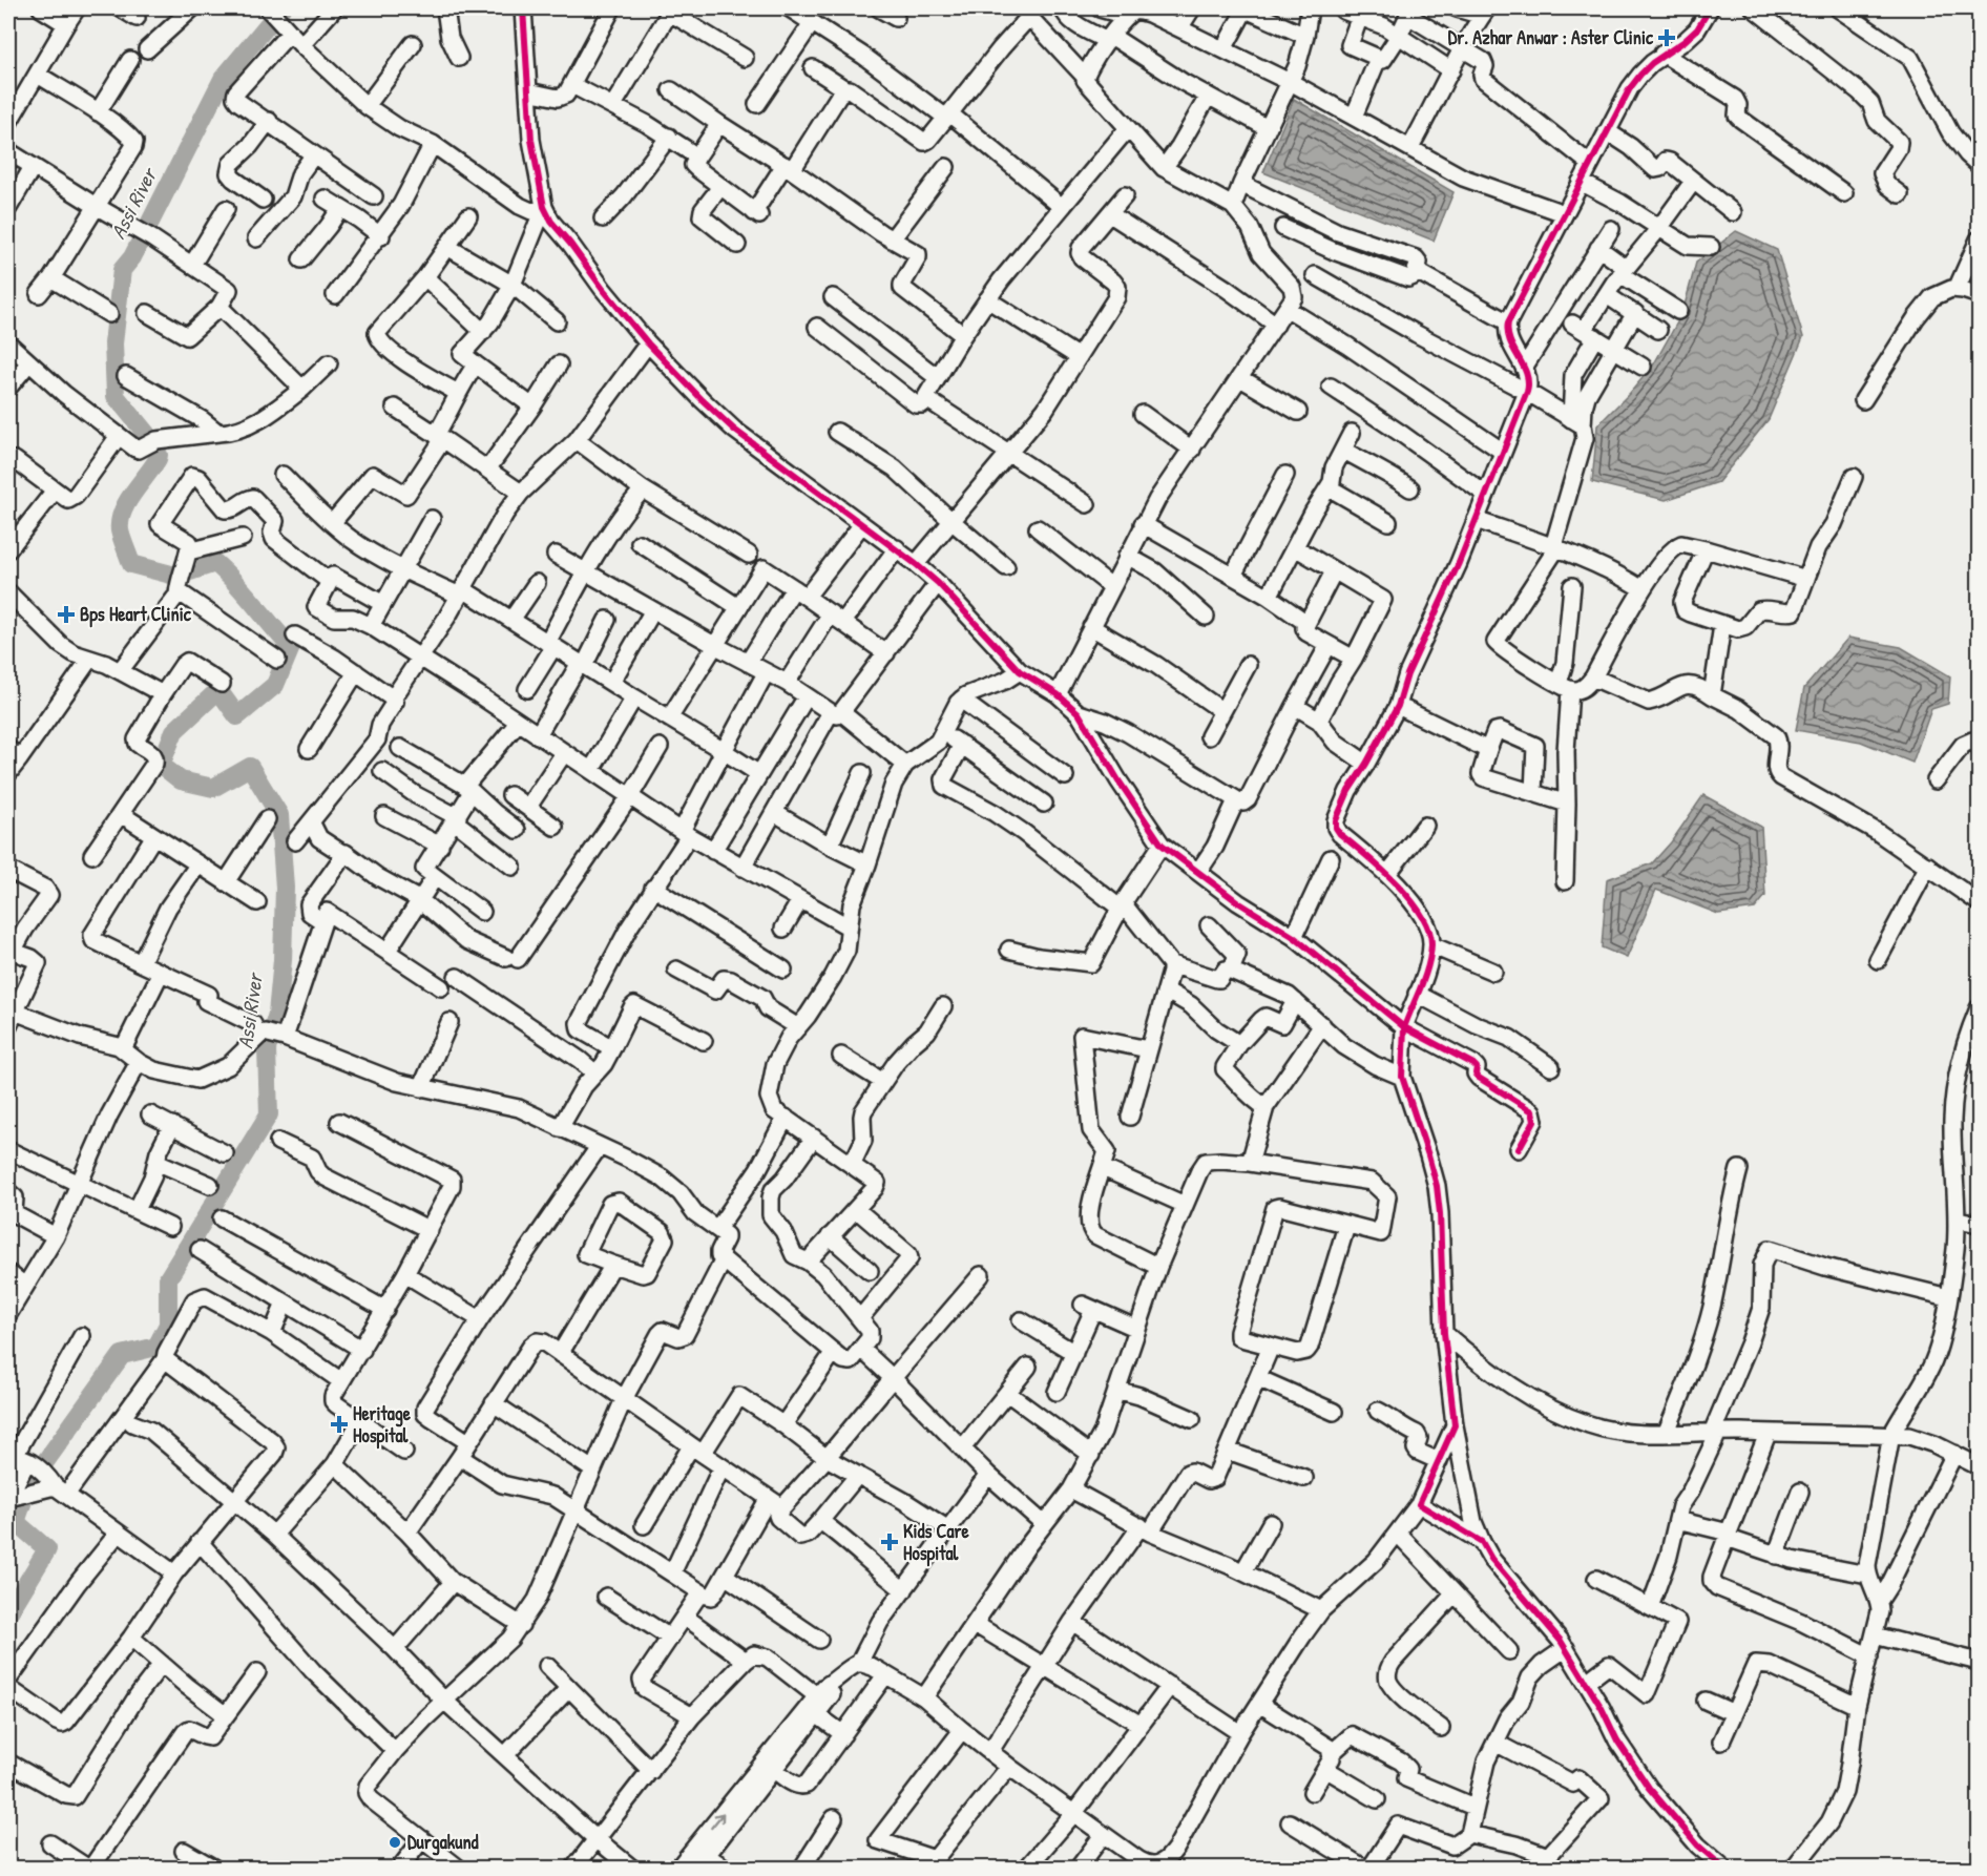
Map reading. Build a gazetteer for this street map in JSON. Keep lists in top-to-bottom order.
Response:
{
  "water": ["Assi River"],
  "places": {
    "health": [
      "Dr. Azhar Anwar : Aster Clinic",
      "Bps Heart Clinic",
      "Heritage Hospital",
      "Kids Care Hospital"
    ],
    "other": ["Durgakund"]
  }
}
